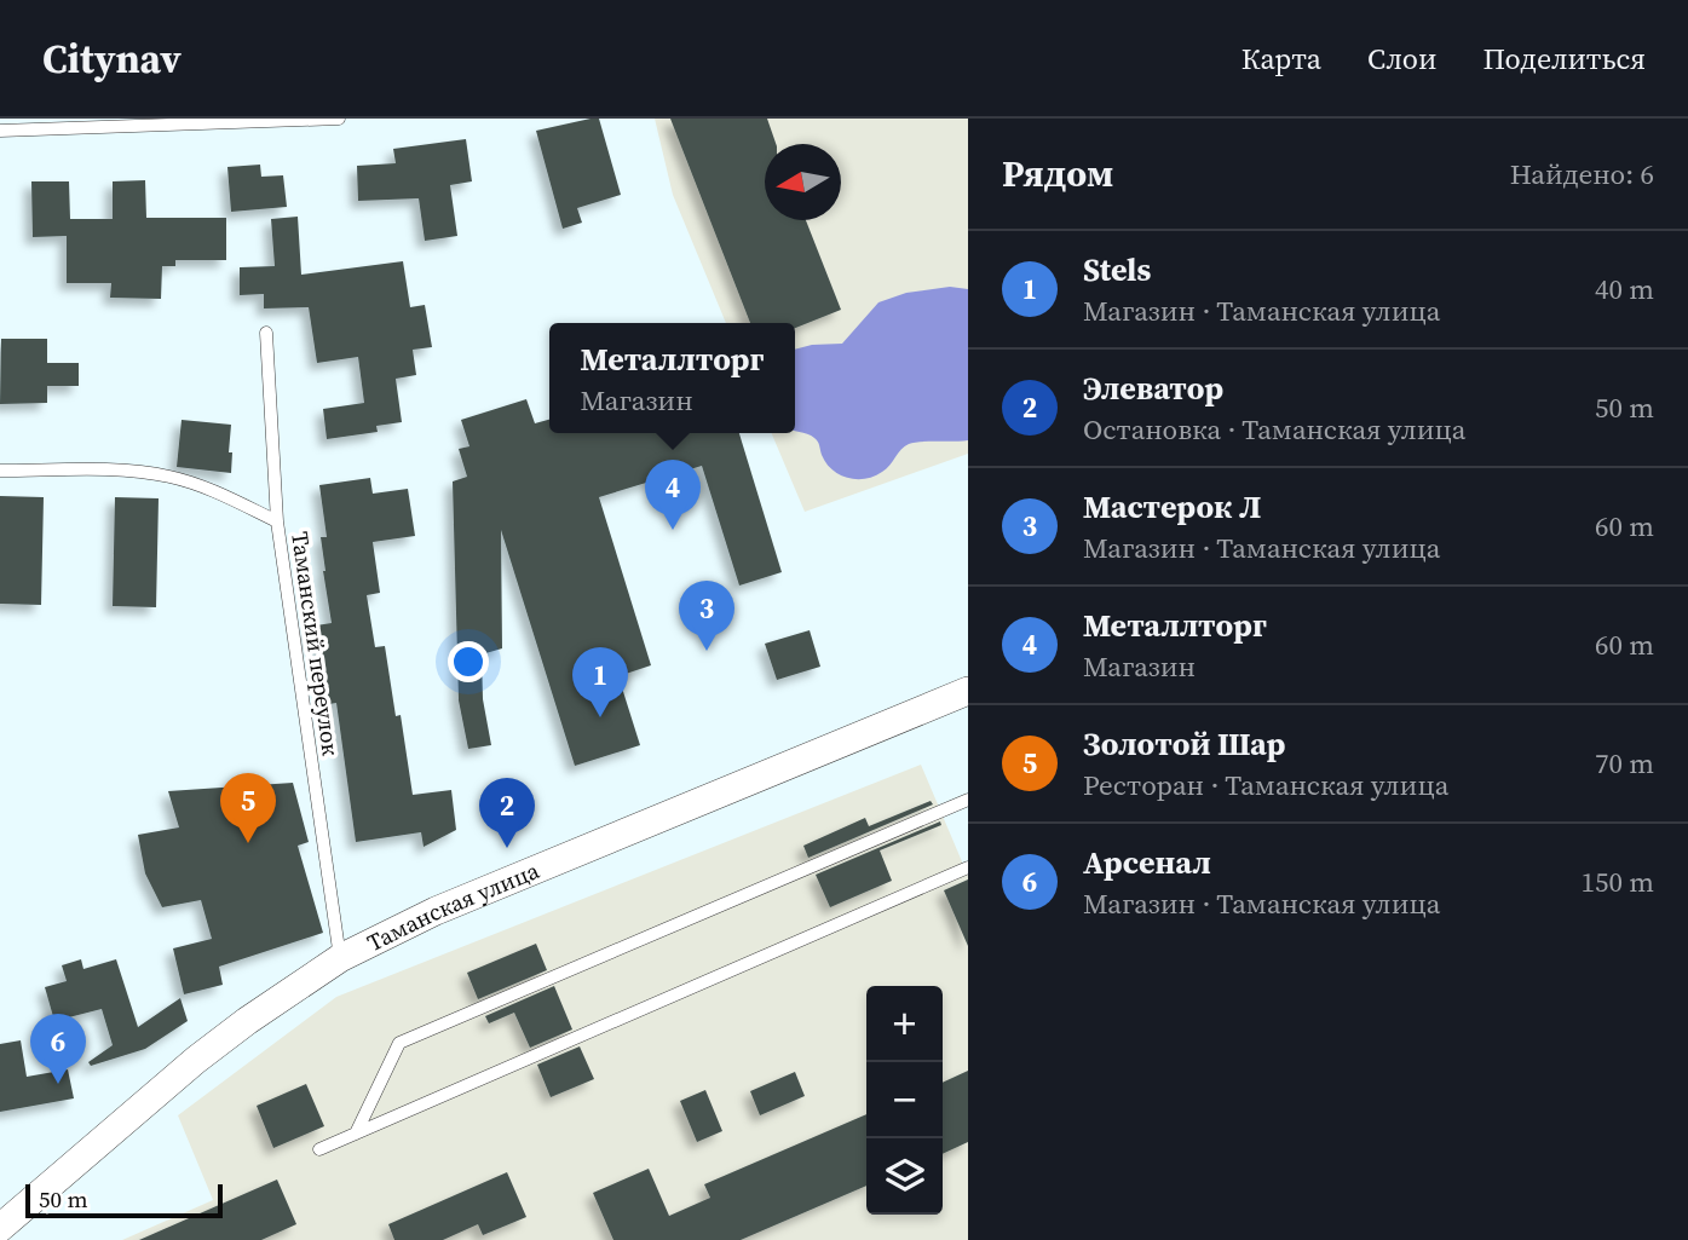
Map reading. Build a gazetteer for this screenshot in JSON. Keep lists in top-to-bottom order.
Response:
{
  "streets": {
    "street": ["Таманская улица"],
    "lane": ["Таманский переулок"]
  },
  "crossings": [
    ["Таманский переулок", "Таманская улица"]
  ],
  "scale_bar": "50 m",
  "north": "left",
  "page": {
    "header": "Citynav",
    "nav": ["Карта", "Слои", "Поделиться"],
    "heading": ["Рядом", "Найдено: 6"],
    "list": [
      {
        "mark": "1",
        "name": "Stels",
        "note": "Магазин · Таманская улица",
        "value": "40 m"
      },
      {
        "mark": "2",
        "name": "Элеватор",
        "note": "Остановка · Таманская улица",
        "value": "50 m"
      },
      {
        "mark": "3",
        "name": "Мастерок Л",
        "note": "Магазин · Таманская улица",
        "value": "60 m"
      },
      {
        "mark": "4",
        "name": "Металлторг",
        "note": "Магазин",
        "value": "60 m"
      },
      {
        "mark": "5",
        "name": "Золотой Шар",
        "note": "Ресторан · Таманская улица",
        "value": "70 m"
      },
      {
        "mark": "6",
        "name": "Арсенал",
        "note": "Магазин · Таманская улица",
        "value": "150 m"
      }
    ],
    "popup": ["Металлторг", "Магазин"],
    "pins": [
      "4",
      "3",
      "1",
      "5",
      "2",
      "6"
    ],
    "map_buttons": ["+", "−"],
    "scale": "50 m"
  }
}
